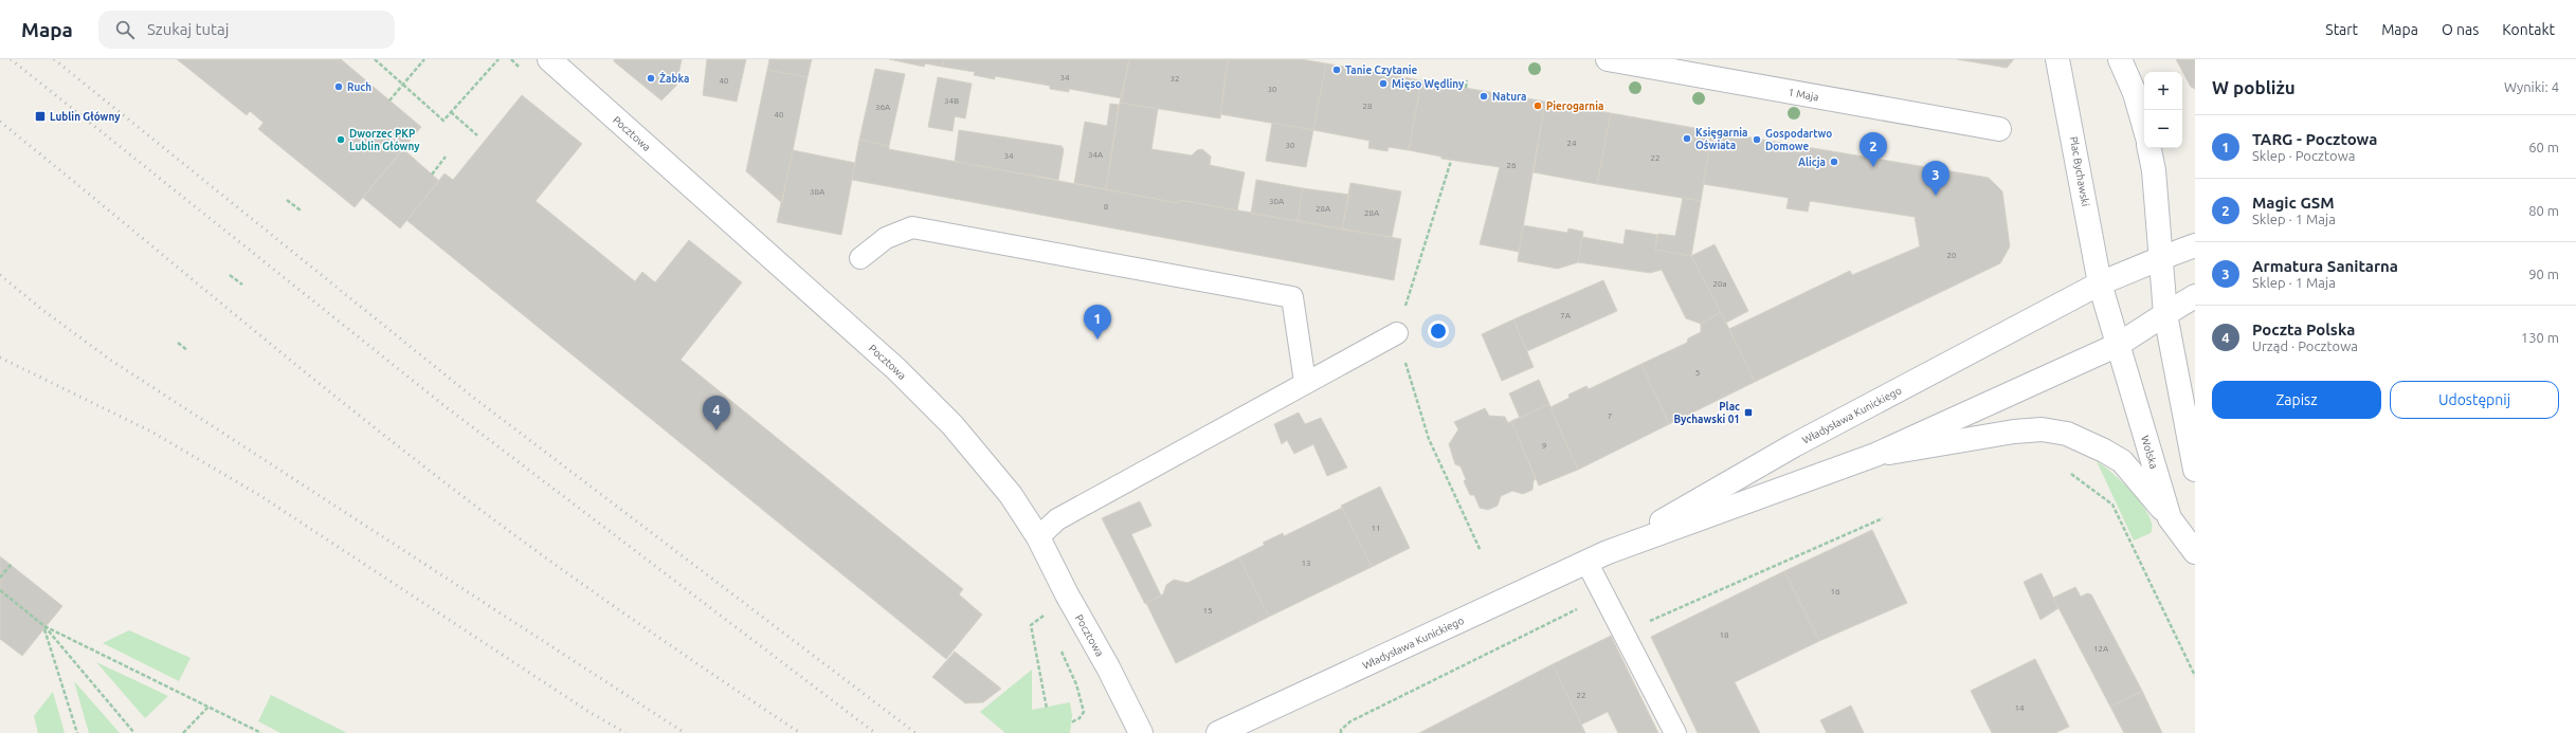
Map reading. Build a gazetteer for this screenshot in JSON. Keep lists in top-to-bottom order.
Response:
{
  "streets": {
    "street": [
      "1 Maja",
      "Pocztowa",
      "Plac Bychawski",
      "Władysława Kunickiego",
      "Wolska"
    ]
  },
  "crossings": [
    ["Plac Bychawski", "Władysława Kunickiego"],
    ["Plac Bychawski", "Wolska"],
    ["Władysława Kunickiego", "Wolska"]
  ],
  "places": {
    "other": [
      "Tanie Czytanie",
      "Żabka",
      "Mięso Wędliny",
      "Ruch",
      "Natura",
      "Pierogarnia",
      "Księgarnia Oświata",
      "Dworzec PKP Lublin Główny",
      "Gospodartwo Domowe",
      "Alicja"
    ],
    "transit": ["Lublin Główny", "Plac Bychawski 01"]
  },
  "house_numbers": [
    "34",
    "32",
    "40",
    "30",
    "34B",
    "28",
    "36A",
    "40",
    "24",
    "30",
    "34A",
    "34",
    "22",
    "26",
    "38A",
    "30A",
    "8",
    "28A",
    "28A",
    "20",
    "20a",
    "7A",
    "5",
    "7",
    "9",
    "11",
    "13",
    "16",
    "15",
    "18",
    "12A",
    "22",
    "14"
  ],
  "page": {
    "header": "Mapa",
    "search": "Szukaj tutaj",
    "nav": [
      "Start",
      "Mapa",
      "O nas",
      "Kontakt"
    ],
    "heading": ["W pobliżu", "Wyniki: 4"],
    "map_buttons": ["+", "−"],
    "list": [
      {
        "mark": "1",
        "name": "TARG - Pocztowa",
        "note": "Sklep · Pocztowa",
        "value": "60 m"
      },
      {
        "mark": "2",
        "name": "Magic GSM",
        "note": "Sklep · 1 Maja",
        "value": "80 m"
      },
      {
        "mark": "3",
        "name": "Armatura Sanitarna",
        "note": "Sklep · 1 Maja",
        "value": "90 m"
      },
      {
        "mark": "4",
        "name": "Poczta Polska",
        "note": "Urząd · Pocztowa",
        "value": "130 m"
      }
    ],
    "pins": [
      "2",
      "3",
      "1",
      "4"
    ],
    "buttons": ["Zapisz", "Udostępnij"]
  }
}
